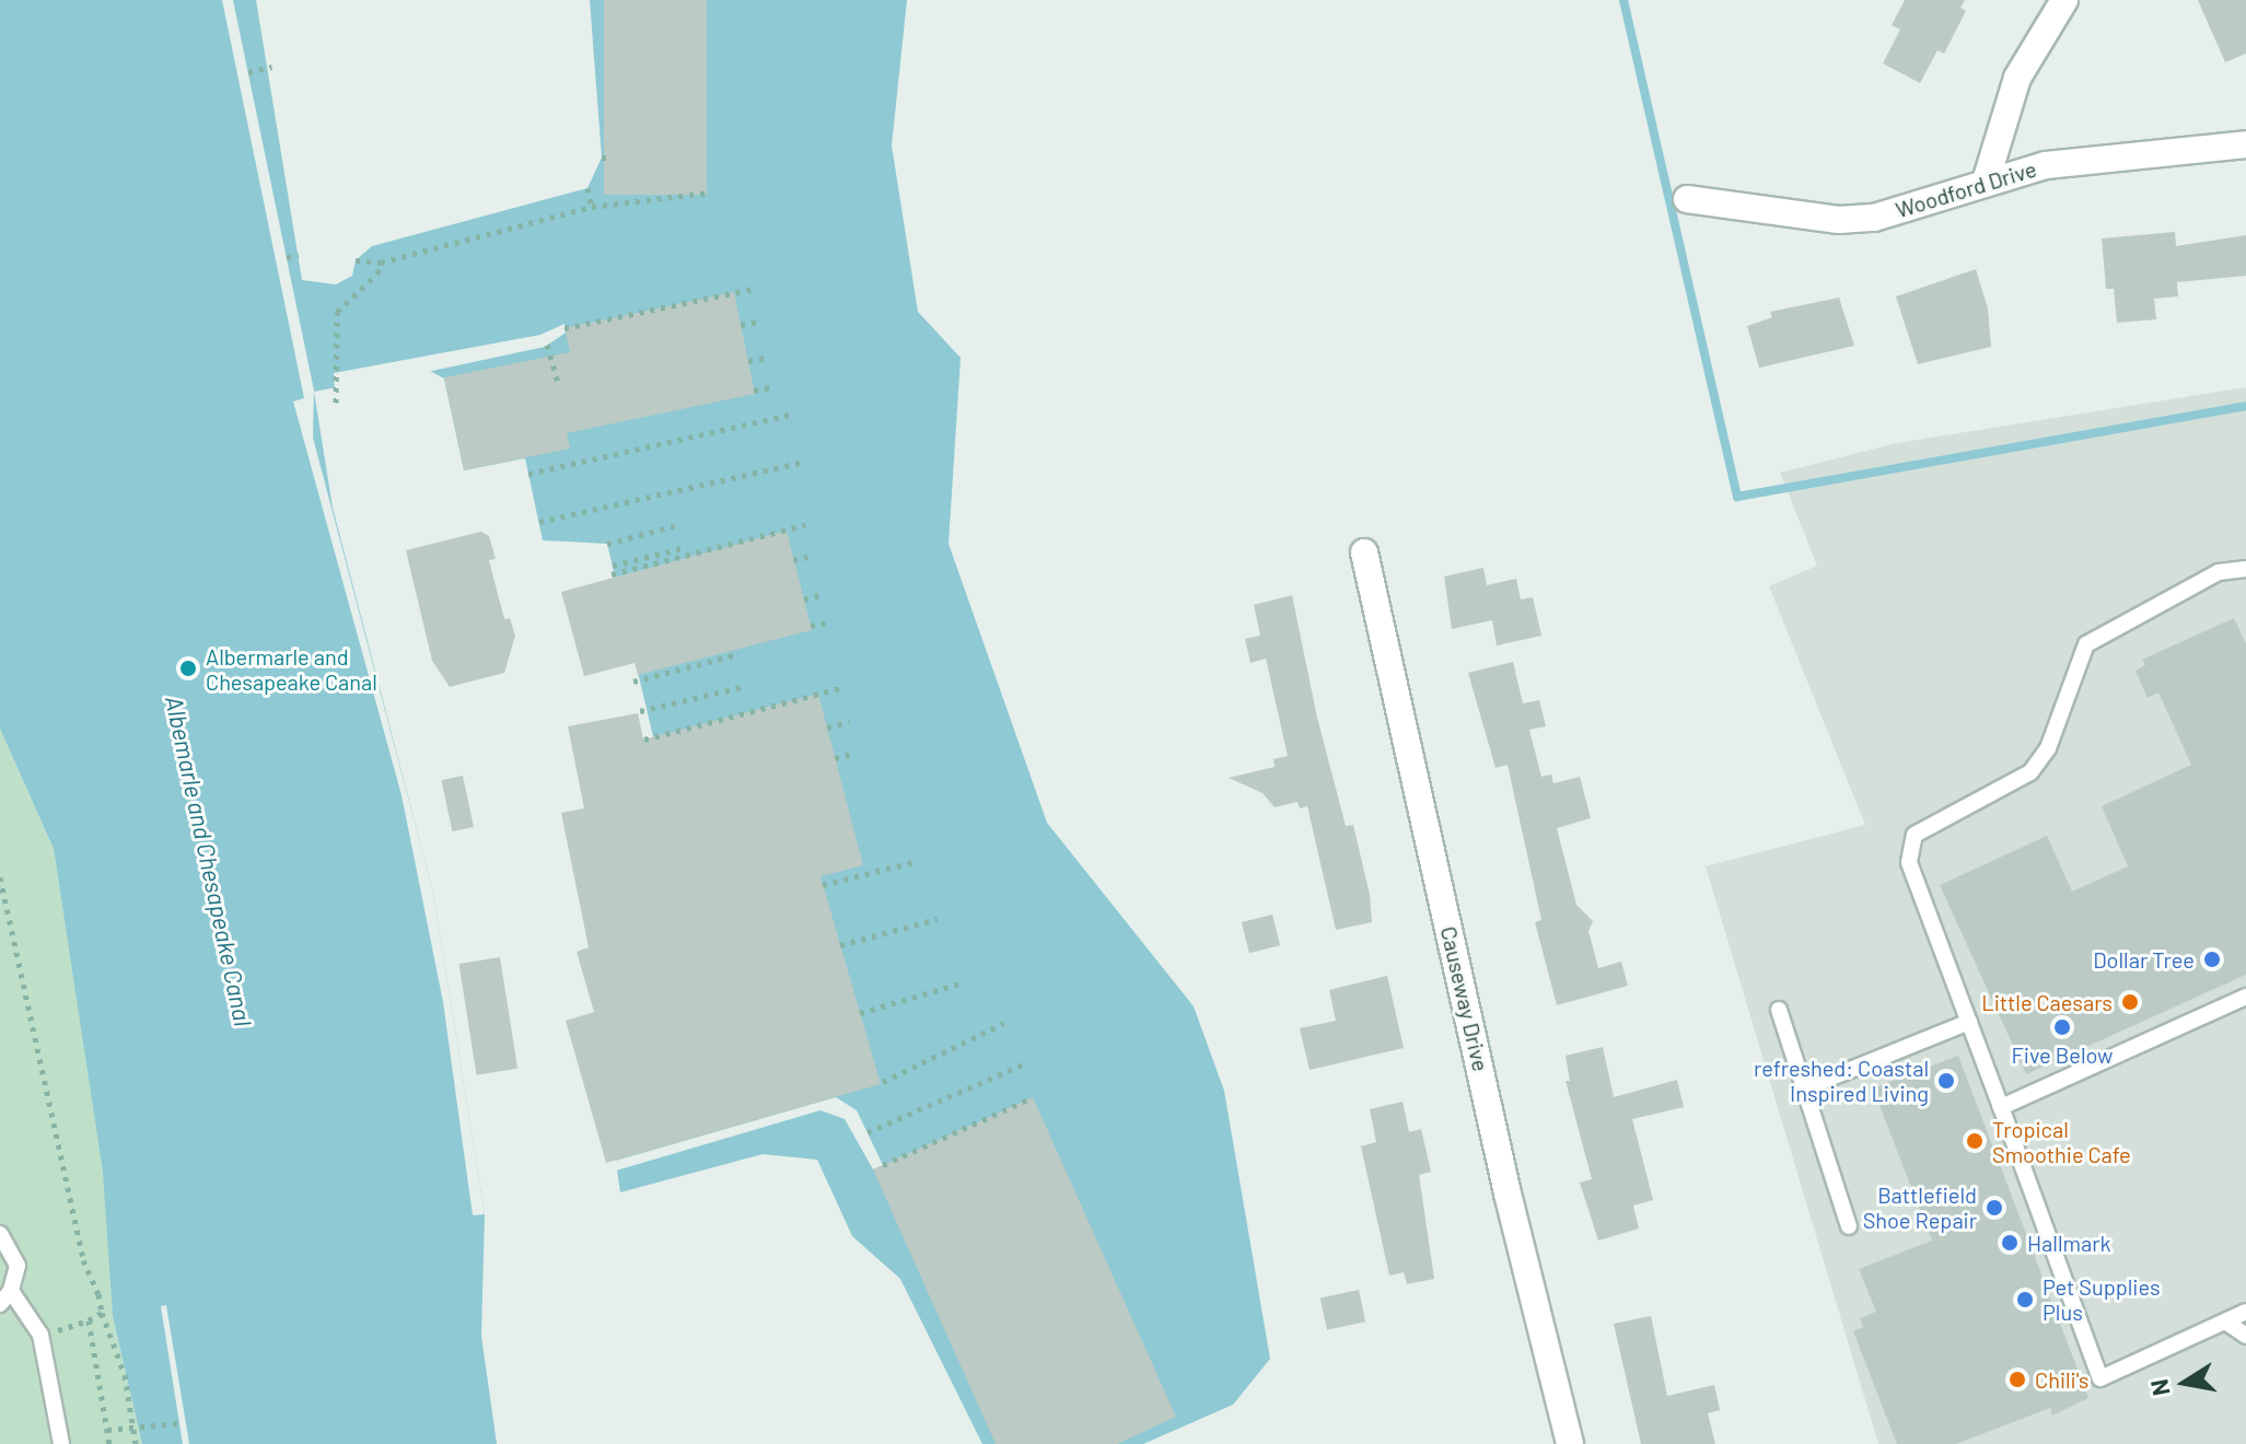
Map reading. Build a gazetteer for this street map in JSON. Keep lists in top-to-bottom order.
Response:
{
  "streets": {
    "street": ["Woodford Drive", "Causeway Drive"]
  },
  "water": ["Albemarle and Chesapeake Canal"],
  "places": [
    "Albermarle and Chesapeake Canal",
    "Dollar Tree",
    "Little Caesars",
    "Five Below",
    "refreshed: Coastal Inspired Living",
    "Tropical Smoothie Cafe",
    "Battlefield Shoe Repair",
    "Hallmark",
    "Pet Supplies Plus",
    "Chili's"
  ],
  "north": "left"
}
